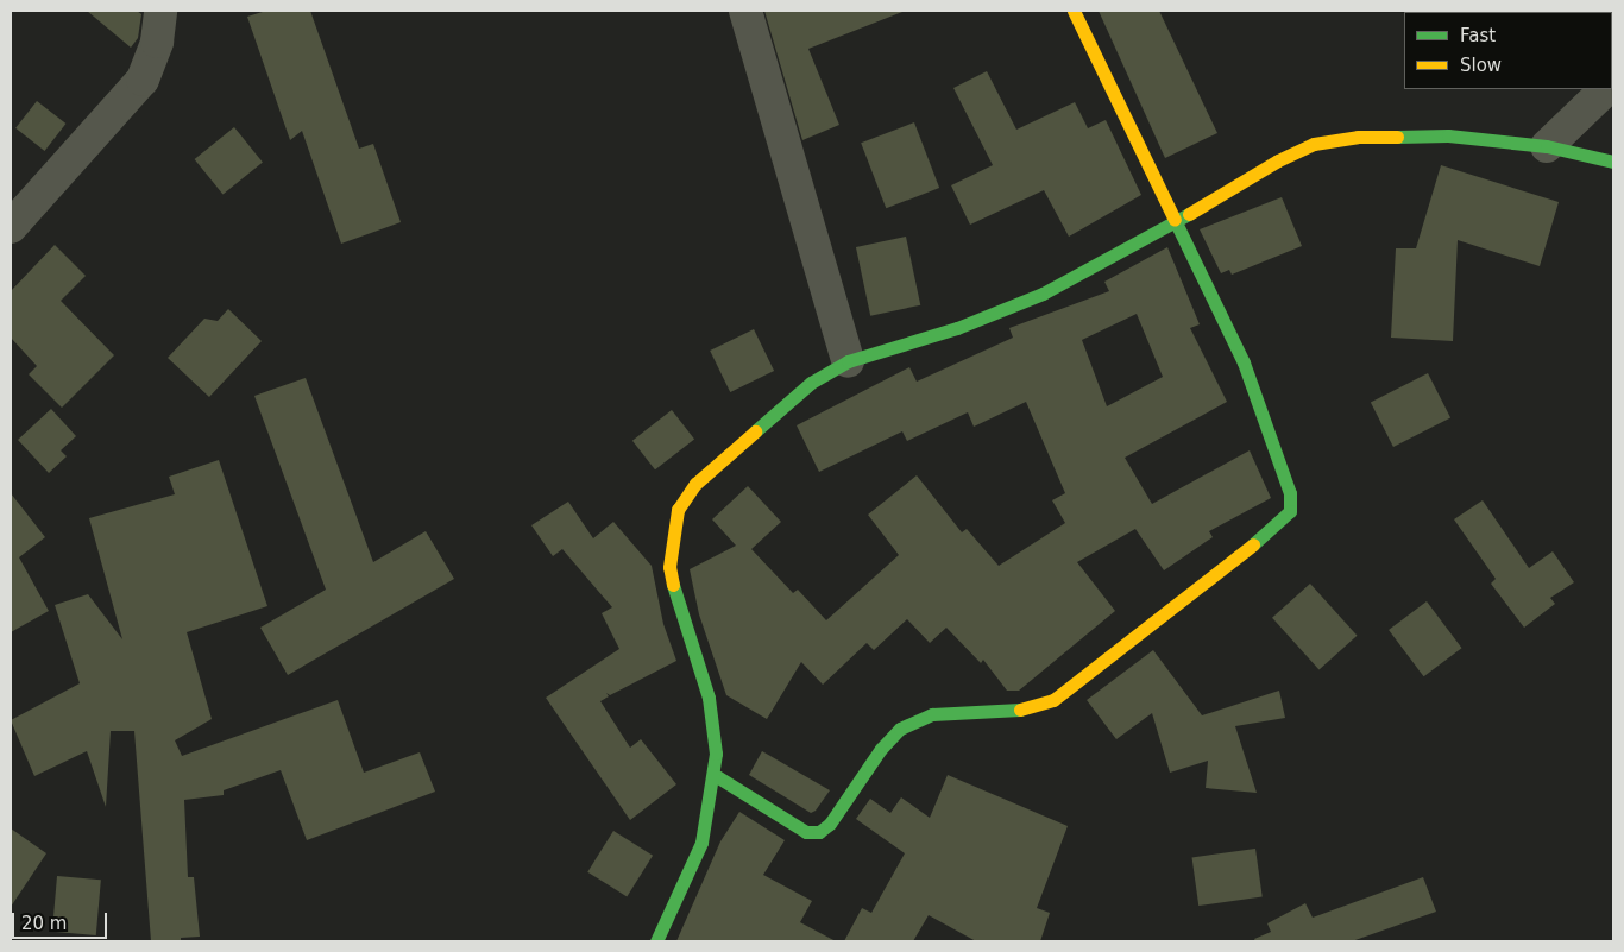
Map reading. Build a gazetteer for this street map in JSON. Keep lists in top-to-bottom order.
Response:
{
  "legend": ["Fast", "Slow"],
  "scale_bar": "20 m"
}
